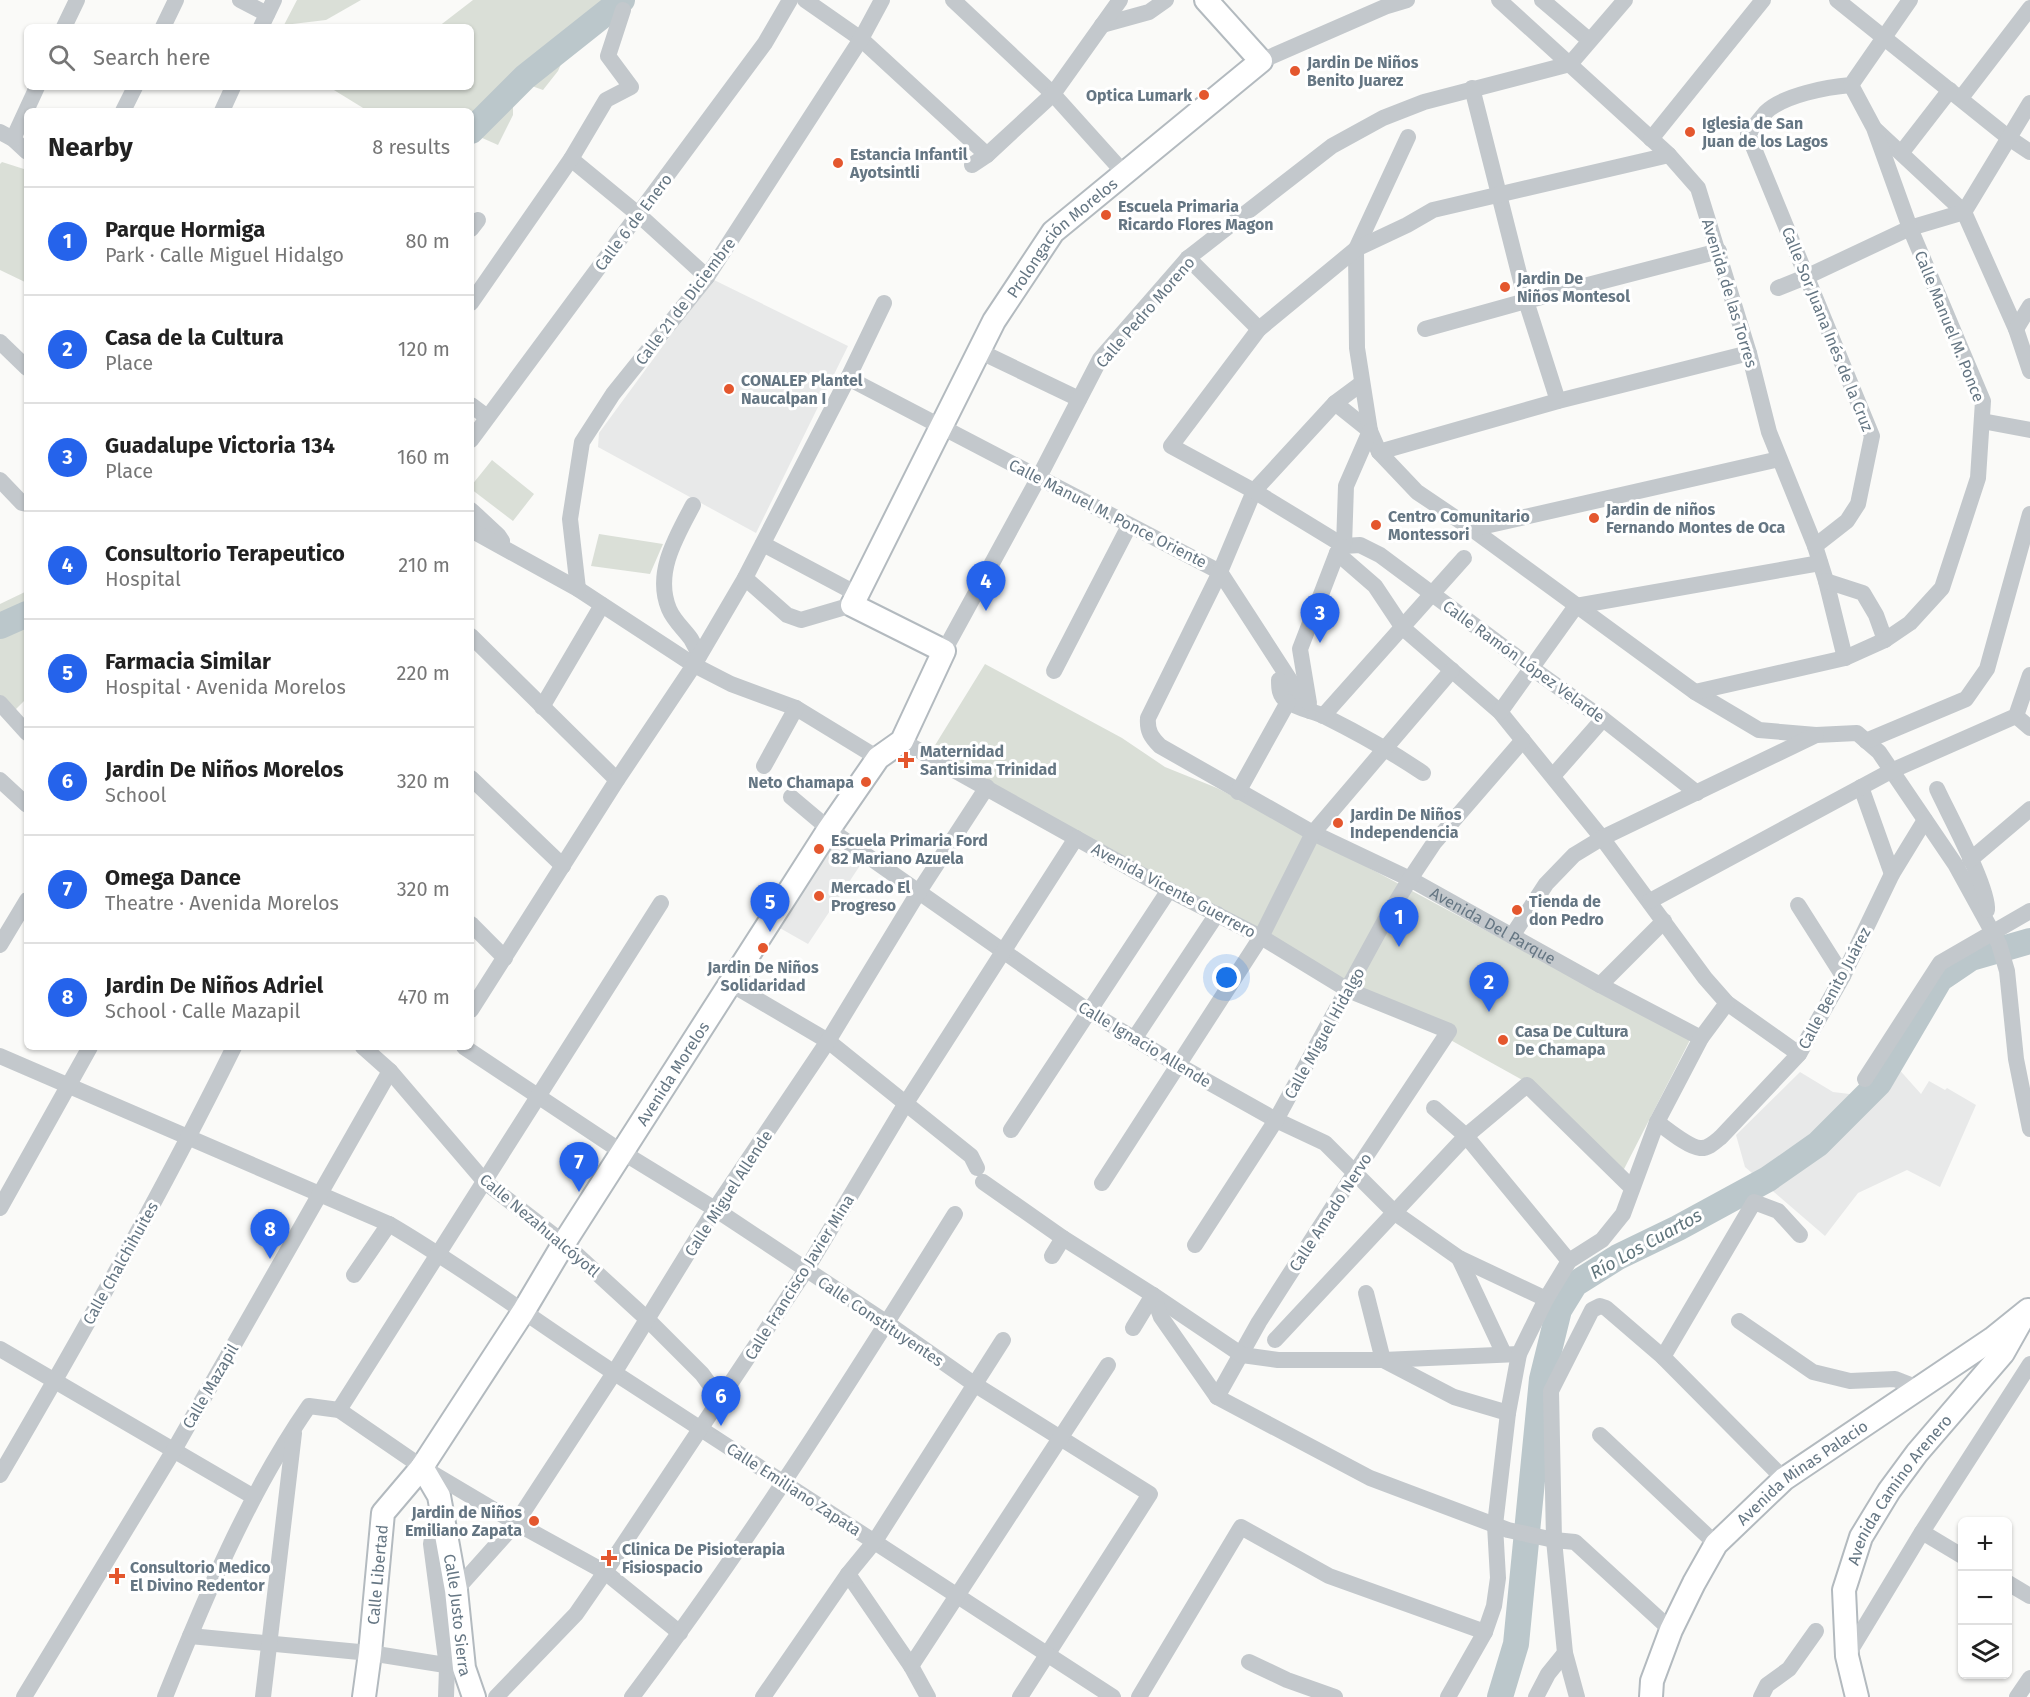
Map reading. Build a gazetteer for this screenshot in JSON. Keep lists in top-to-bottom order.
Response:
{
  "streets": {
    "main road": [
      "Prolongación Morelos",
      "Avenida Morelos",
      "Avenida Minas Palacio",
      "Avenida Camino Arenero",
      "Calle Libertad",
      "Calle Justo Sierra"
    ],
    "street": [
      "Calle 6 de Enero",
      "Avenida de las Torres",
      "Calle 21 de Diciembre",
      "Calle Pedro Moreno",
      "Calle Manuel M. Ponce",
      "Calle Sor Juana Inés de la Cruz",
      "Calle Manuel M. Ponce Oriente",
      "Calle Ramón López Velarde",
      "Avenida Vicente Guerrero",
      "Avenida Del Parque",
      "Calle Benito Juárez",
      "Calle Miguel Hidalgo",
      "Calle Ignacio Allende",
      "Calle Miguel Allende",
      "Calle Amado Nervo",
      "Calle Nezahualcóyotl",
      "Calle Chalchihuites",
      "Calle Francisco Javier Mina",
      "Calle Constituyentes",
      "Calle Mazapil",
      "Calle Emiliano Zapata"
    ]
  },
  "crossings": [
    ["Prolongación Morelos", "Calle Manuel M. Ponce Oriente"],
    ["Avenida de las Torres", "Calle Pedro Moreno"],
    ["Avenida de las Torres", "Calle Manuel M. Ponce"],
    ["Avenida de las Torres", "Calle Sor Juana Inés de la Cruz"],
    ["Calle Pedro Moreno", "Calle Manuel M. Ponce Oriente"],
    ["Calle Pedro Moreno", "Avenida Morelos"],
    ["Calle Manuel M. Ponce", "Calle Sor Juana Inés de la Cruz"],
    ["Calle Manuel M. Ponce Oriente", "Avenida Del Parque"],
    ["Avenida Vicente Guerrero", "Calle Miguel Hidalgo"],
    ["Avenida Vicente Guerrero", "Avenida Morelos"],
    ["Avenida Vicente Guerrero", "Calle Miguel Allende"],
    ["Avenida Vicente Guerrero", "Calle Amado Nervo"],
    ["Avenida Vicente Guerrero", "Calle Francisco Javier Mina"],
    ["Avenida Del Parque", "Calle Miguel Hidalgo"],
    ["Calle Miguel Hidalgo", "Calle Ignacio Allende"],
    ["Calle Ignacio Allende", "Avenida Morelos"],
    ["Calle Ignacio Allende", "Calle Miguel Allende"],
    ["Calle Ignacio Allende", "Calle Amado Nervo"],
    ["Calle Ignacio Allende", "Calle Francisco Javier Mina"],
    ["Avenida Morelos", "Calle Nezahualcóyotl"],
    ["Avenida Morelos", "Calle Constituyentes"],
    ["Avenida Morelos", "Calle Emiliano Zapata"],
    ["Avenida Morelos", "Calle Libertad"],
    ["Avenida Morelos", "Calle Justo Sierra"],
    ["Calle Miguel Allende", "Calle Nezahualcóyotl"],
    ["Calle Miguel Allende", "Calle Constituyentes"],
    ["Calle Miguel Allende", "Calle Emiliano Zapata"],
    ["Calle Miguel Allende", "Calle Justo Sierra"],
    ["Calle Nezahualcóyotl", "Calle Francisco Javier Mina"],
    ["Calle Nezahualcóyotl", "Calle Mazapil"],
    ["Calle Chalchihuites", "Calle Emiliano Zapata"],
    ["Calle Francisco Javier Mina", "Calle Constituyentes"],
    ["Calle Francisco Javier Mina", "Calle Emiliano Zapata"],
    ["Calle Constituyentes", "Calle Emiliano Zapata"],
    ["Calle Mazapil", "Calle Emiliano Zapata"],
    ["Avenida Minas Palacio", "Avenida Camino Arenero"],
    ["Calle Libertad", "Calle Justo Sierra"]
  ],
  "water": ["Río Los Cuartos"],
  "places": {
    "other": [
      "Jardin De Niños Benito Juarez",
      "Optica Lumark",
      "Iglesia de San Juan de los Lagos",
      "Estancia Infantil Ayotsintli",
      "Escuela Primaria Ricardo Flores Magon",
      "Jardin De Niños Montesol",
      "CONALEP Plantel Naucalpan I",
      "Jardin de niños Fernando Montes de Oca",
      "Centro Comunitario Montessori",
      "Neto Chamapa",
      "Jardin De Niños Independencia",
      "Escuela Primaria Ford 82 Mariano Azuela",
      "Mercado El Progreso",
      "Tienda de don Pedro",
      "Jardin De Niños Solidaridad",
      "Casa De Cultura De Chamapa",
      "Jardin de Niños Emiliano Zapata"
    ],
    "health": ["Maternidad Santisima Trinidad", "Clinica De Pisioterapia Fisiospacio", "Consultorio Medico El Divino Redentor"]
  },
  "page": {
    "search": "Search here",
    "heading": ["Nearby", "8 results"],
    "list": [
      {
        "mark": "1",
        "name": "Parque Hormiga",
        "note": "Park · Calle Miguel Hidalgo",
        "value": "80 m"
      },
      {
        "mark": "2",
        "name": "Casa de la Cultura",
        "note": "Place",
        "value": "120 m"
      },
      {
        "mark": "3",
        "name": "Guadalupe Victoria 134",
        "note": "Place",
        "value": "160 m"
      },
      {
        "mark": "4",
        "name": "Consultorio Terapeutico",
        "note": "Hospital",
        "value": "210 m"
      },
      {
        "mark": "5",
        "name": "Farmacia Similar",
        "note": "Hospital · Avenida Morelos",
        "value": "220 m"
      },
      {
        "mark": "6",
        "name": "Jardin De Niños Morelos",
        "note": "School",
        "value": "320 m"
      },
      {
        "mark": "7",
        "name": "Omega Dance",
        "note": "Theatre · Avenida Morelos",
        "value": "320 m"
      },
      {
        "mark": "8",
        "name": "Jardin De Niños Adriel",
        "note": "School · Calle Mazapil",
        "value": "470 m"
      }
    ],
    "pins": [
      "4",
      "3",
      "5",
      "1",
      "2",
      "7",
      "8",
      "6"
    ],
    "map_buttons": ["+", "−"]
  }
}
